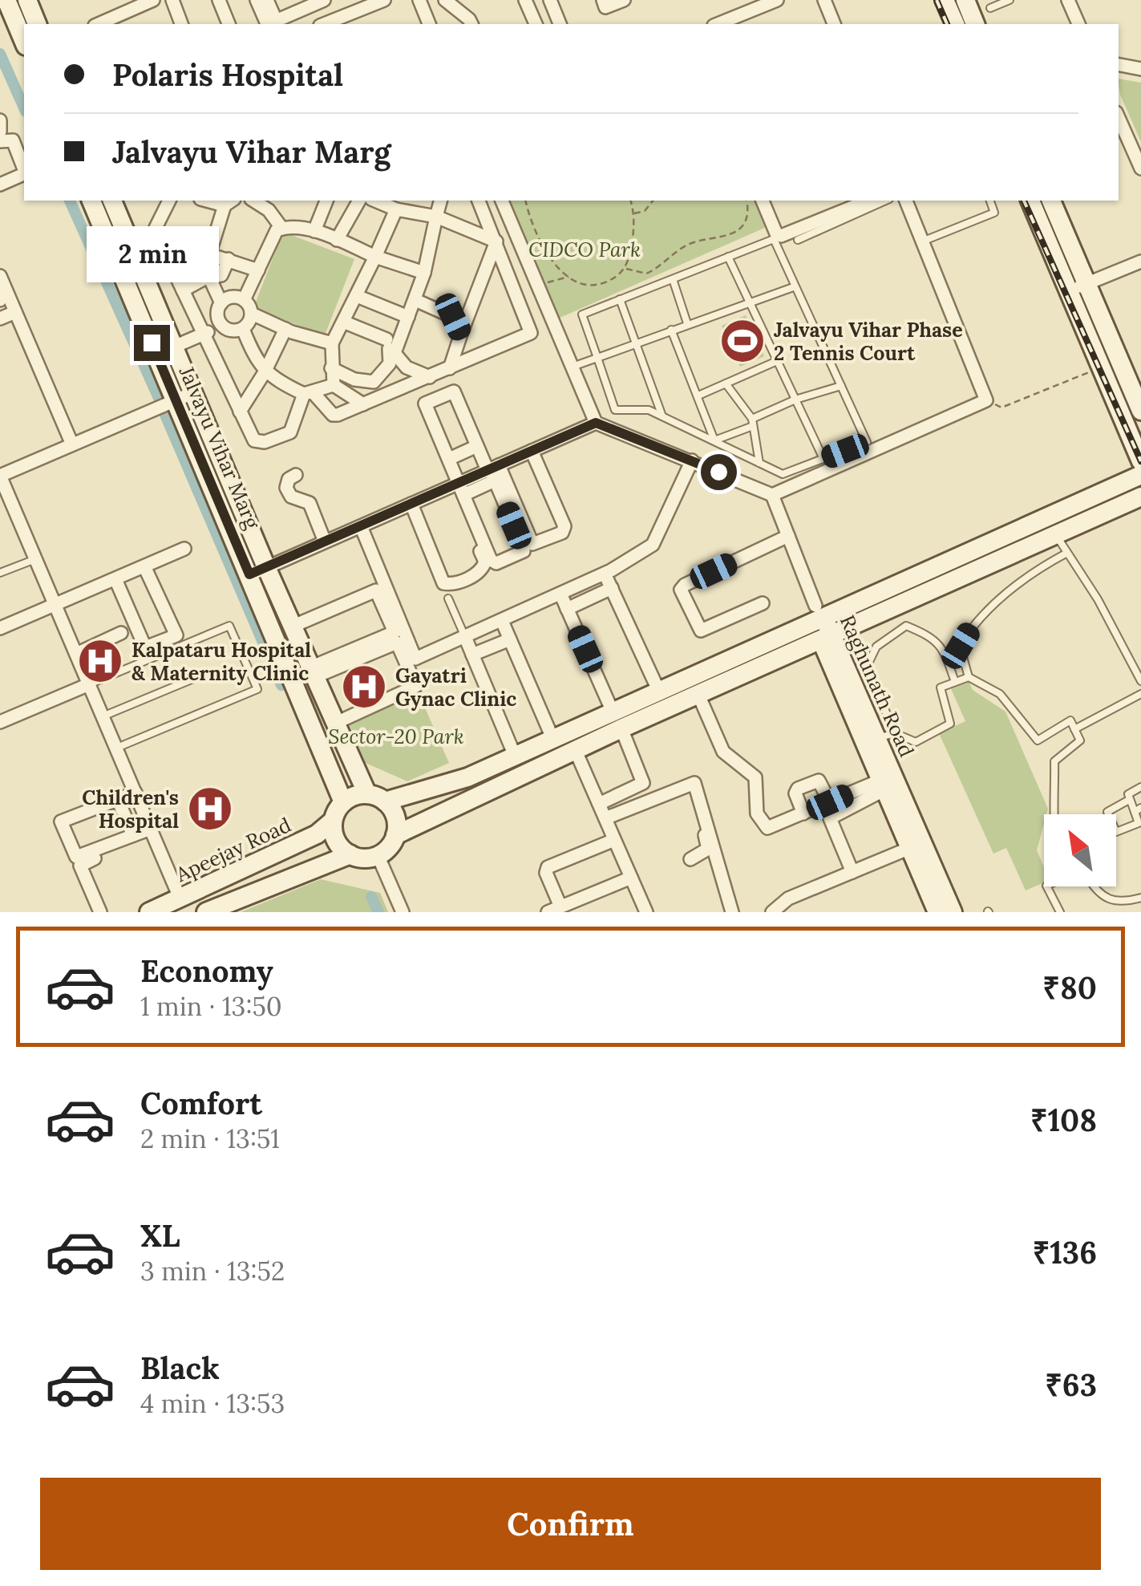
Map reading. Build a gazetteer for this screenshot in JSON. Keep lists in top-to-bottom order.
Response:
{
  "streets": {
    "main road": ["Jalvayu Vihar Marg", "Raghunath Road", "Apeejay Road"]
  },
  "crossings": [
    ["Jalvayu Vihar Marg", "Apeejay Road"]
  ],
  "parks": ["CIDCO Park", "Sector-20 Park"],
  "places": {
    "sports": ["Jalvayu Vihar Phase 2 Tennis Court"],
    "hospital": ["Kalpataru Hospital & Maternity Clinic", "Gayatri Gynac Clinic", "Children's Hospital"]
  },
  "north": "top left",
  "page": {
    "banner": ["Polaris Hospital", "Jalvayu Vihar Marg"],
    "bubble": "2 min",
    "list": [
      {
        "name": "Economy",
        "note": "1 min · 13:50",
        "value": "₹80"
      },
      {
        "name": "Comfort",
        "note": "2 min · 13:51",
        "value": "₹108"
      },
      {
        "name": "XL",
        "note": "3 min · 13:52",
        "value": "₹136"
      },
      {
        "name": "Black",
        "note": "4 min · 13:53",
        "value": "₹63"
      }
    ],
    "buttons": "Confirm"
  }
}
